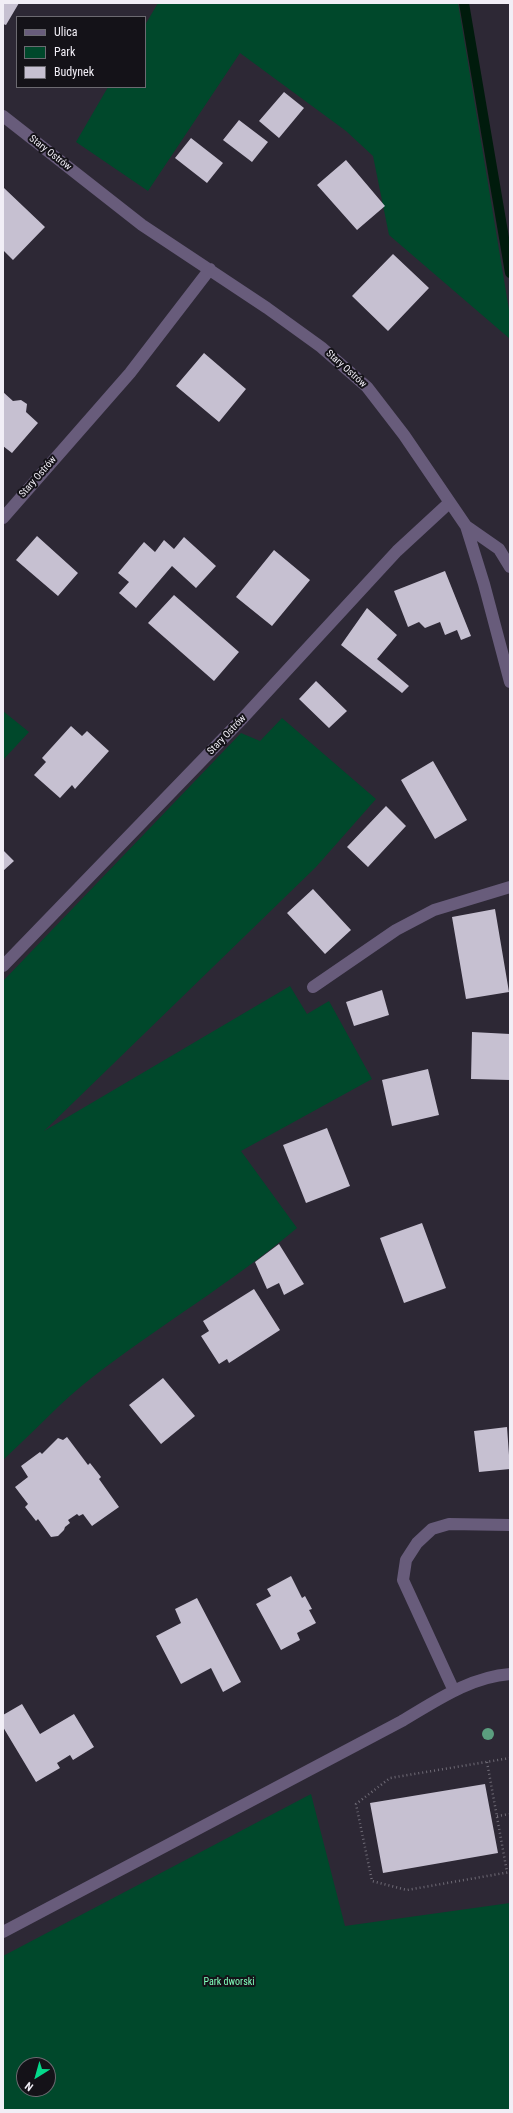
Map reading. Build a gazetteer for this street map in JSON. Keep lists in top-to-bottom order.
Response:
{
  "streets": {
    "street": ["Stary Ostrów"]
  },
  "parks": ["Park dworski"],
  "legend": ["Ulica", "Park", "Budynek"],
  "north": "bottom left"
}
